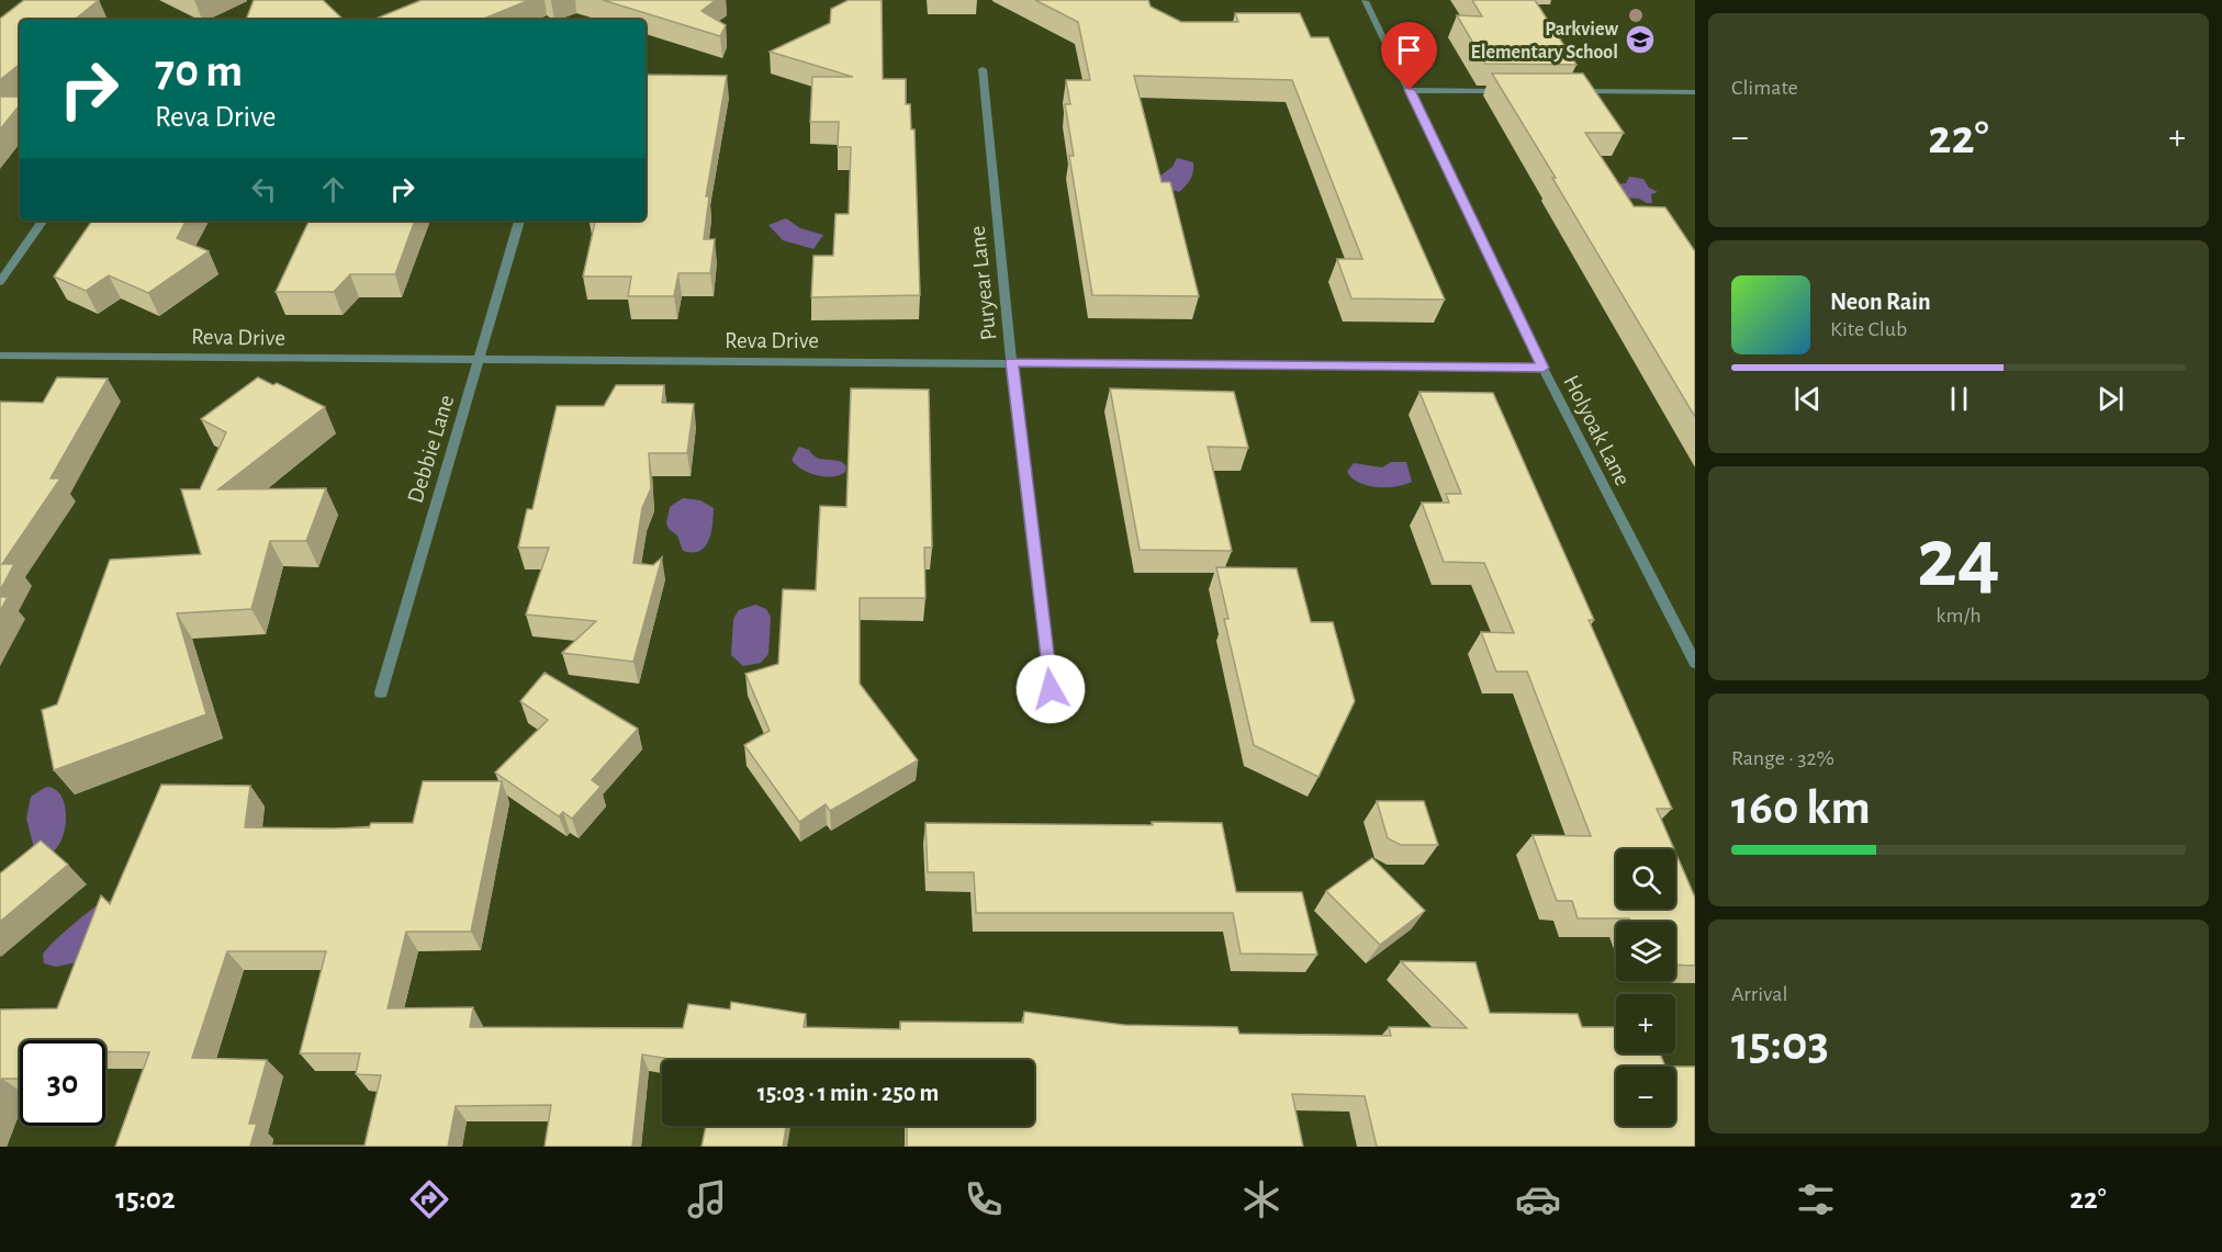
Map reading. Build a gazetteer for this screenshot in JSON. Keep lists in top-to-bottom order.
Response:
{
  "streets": {
    "street": [
      "Puryear Lane",
      "Reva Drive",
      "Holyoak Lane",
      "Debbie Lane"
    ]
  },
  "crossings": [
    ["Puryear Lane", "Reva Drive"],
    ["Reva Drive", "Holyoak Lane"],
    ["Reva Drive", "Debbie Lane"]
  ],
  "places": {
    "school or university": ["Parkview Elementary School"]
  },
  "page": {
    "tile": [
      "Climate",
      ["24", "km/h"],
      ["Range · 32%", "160 km"],
      ["Arrival", "15:03"]
    ],
    "turn": ["70 m", "Reva Drive"],
    "heat": ["−", "22°", "+"],
    "song": ["Neon Rain", "Kite Club"],
    "map_buttons": ["+", "−"],
    "limit": "30",
    "trip": "15:03 · 1 min · 250 m",
    "tabs": ["15:02", "22°"]
  }
}
